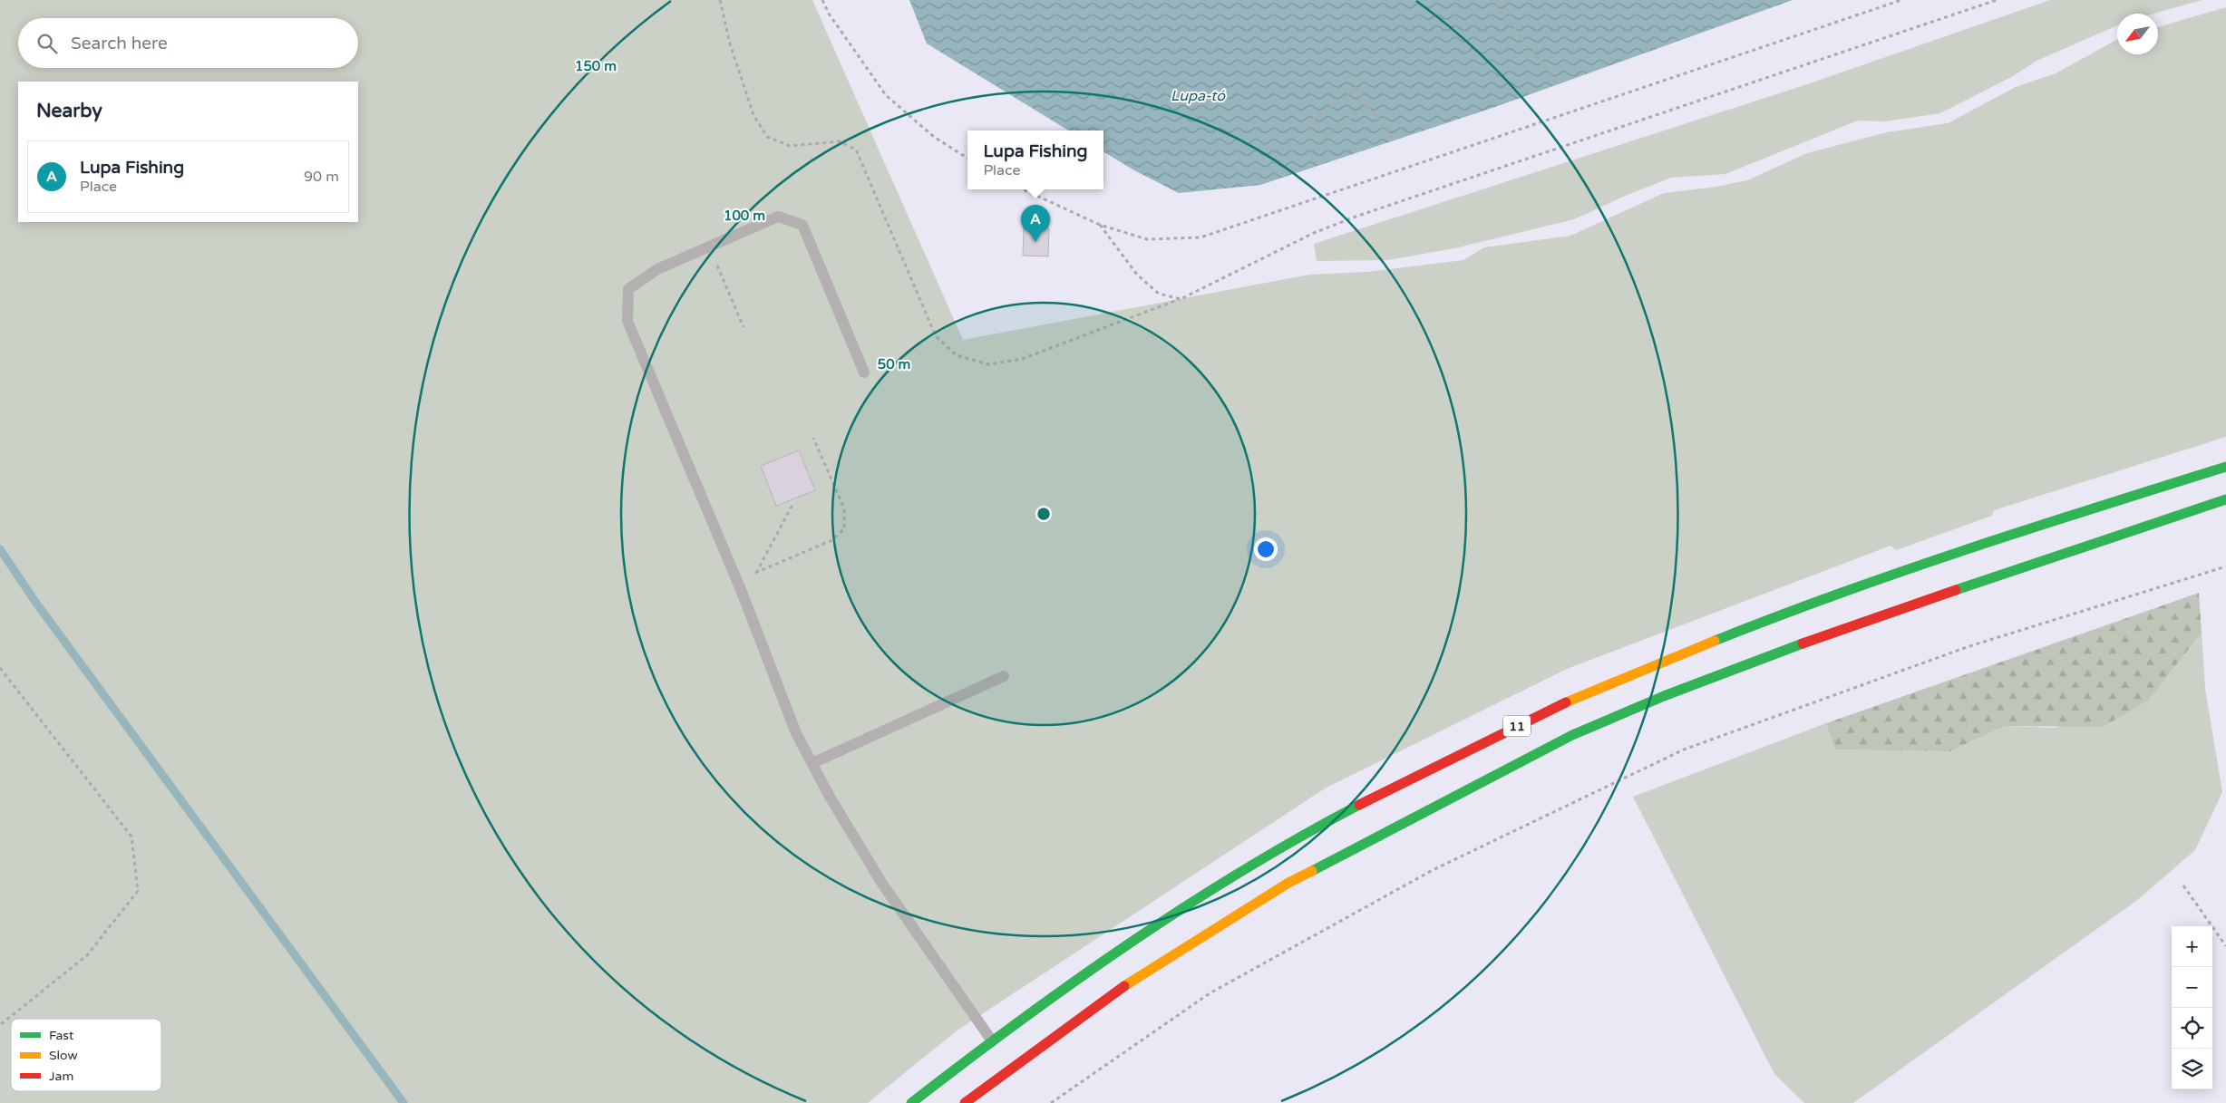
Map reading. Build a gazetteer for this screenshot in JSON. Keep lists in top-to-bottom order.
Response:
{
  "streets": {
    "main road": ["11"]
  },
  "water": ["Lupa-tó"],
  "legend": ["Fast", "Slow", "Jam"],
  "north": "bottom left",
  "page": {
    "search": "Search here",
    "heading": "Nearby",
    "popup": ["Lupa Fishing", "Place"],
    "list": [
      {
        "mark": "A",
        "name": "Lupa Fishing",
        "note": "Place",
        "value": "90 m"
      }
    ],
    "pins": "A",
    "map_buttons": ["+", "−"]
  },
  "rings": ["150 m", "100 m", "50 m"]
}
